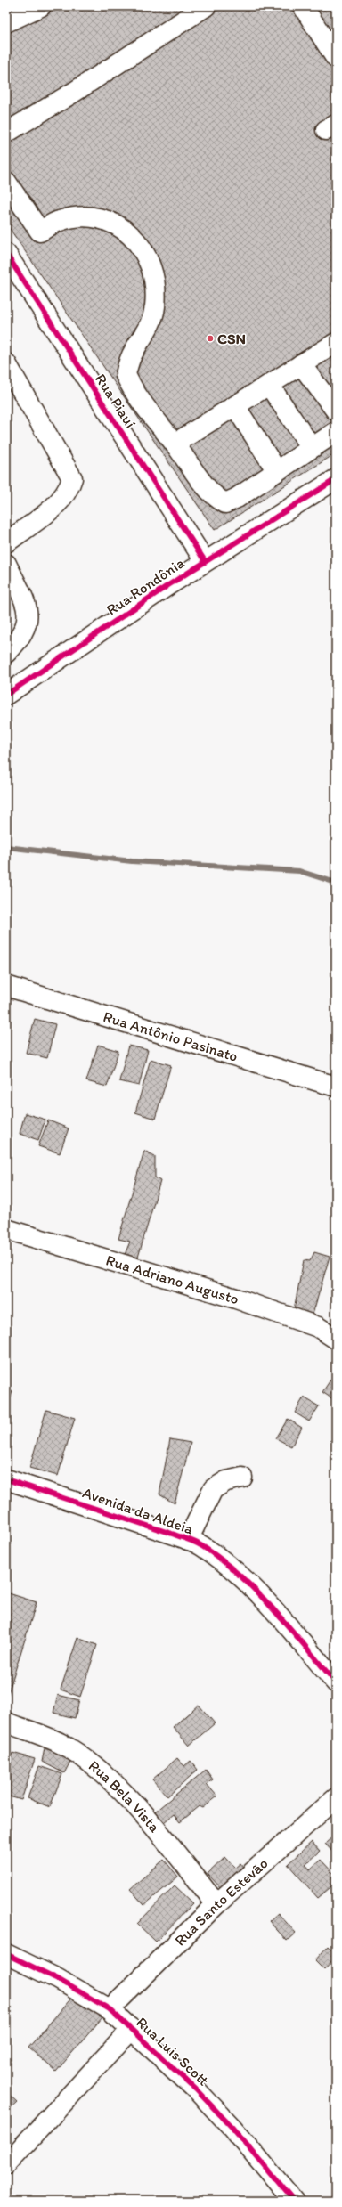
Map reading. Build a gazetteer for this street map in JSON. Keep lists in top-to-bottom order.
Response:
{
  "streets": {
    "street": [
      "Rua Piauí",
      "Rua Rondônia",
      "Rua Antônio Pasinato",
      "Rua Adriano Augusto",
      "Avenida da Aldeia",
      "Rua Bela Vista",
      "Rua Santo Estevão",
      "Rua Luis Scott"
    ]
  },
  "crossings": [
    ["Rua Piauí", "Rua Rondônia"],
    ["Rua Bela Vista", "Rua Santo Estevão"],
    ["Rua Santo Estevão", "Rua Luis Scott"]
  ],
  "places": ["CSN"]
}
